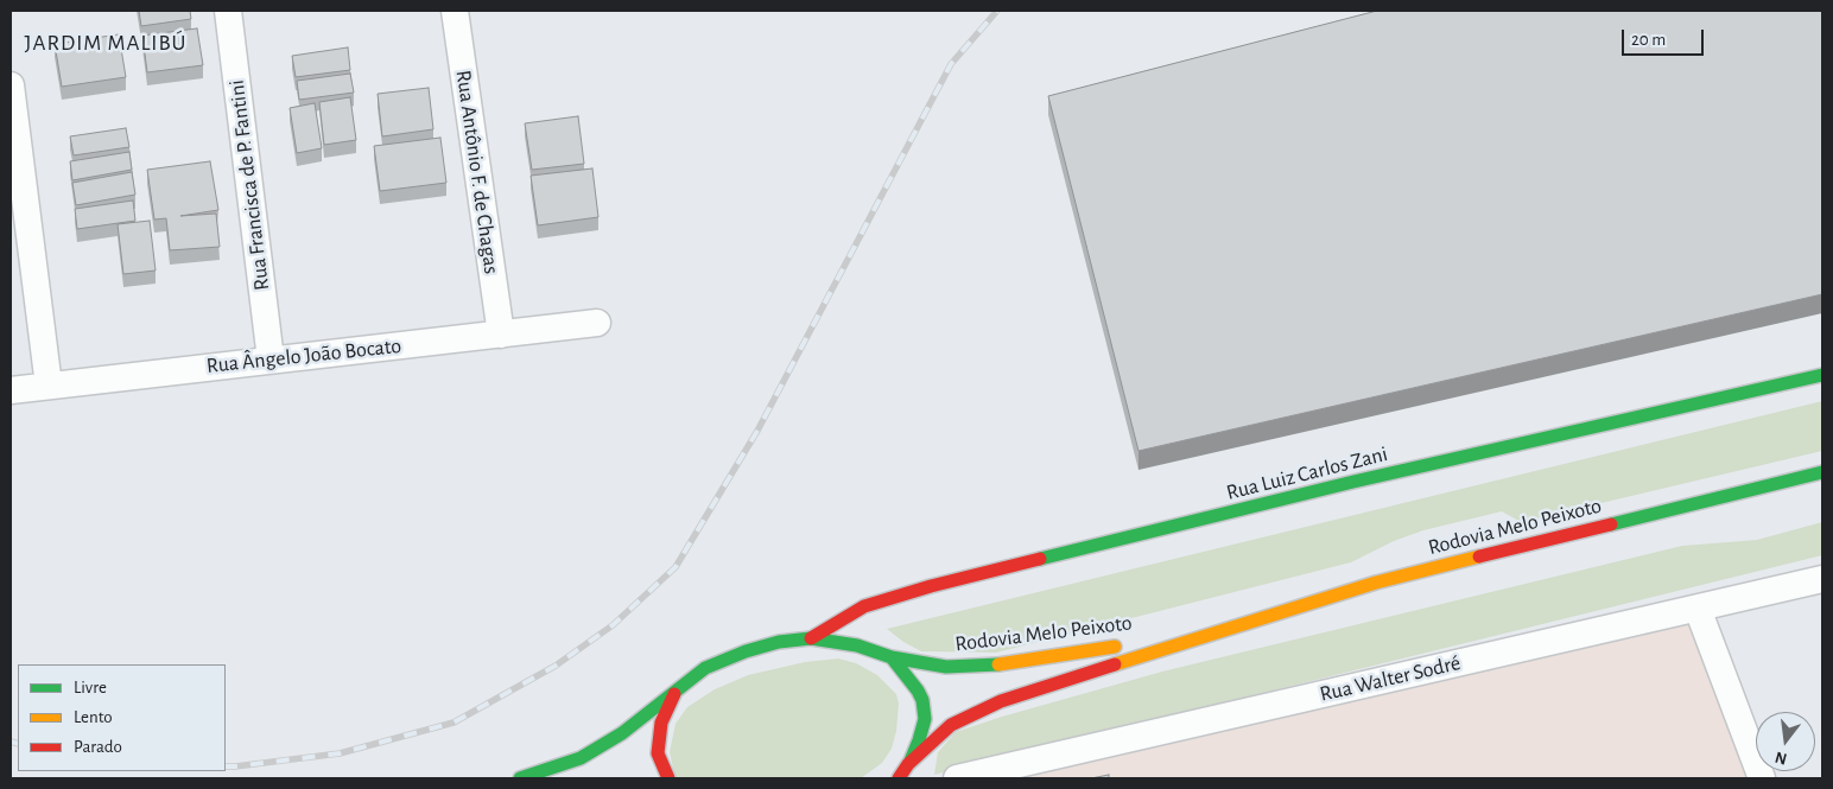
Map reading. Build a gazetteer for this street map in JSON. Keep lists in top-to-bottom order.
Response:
{
  "streets": {
    "main road": ["Rua Luiz Carlos Zani", "Rodovia Melo Peixoto"],
    "street": [
      "Rua Antônio F. de Chagas",
      "Rua Francisca de P. Fantini",
      "Rua Ângelo João Bocato",
      "Rua Walter Sodré"
    ]
  },
  "crossings": [
    ["Rua Antônio F. de Chagas", "Rua Ângelo João Bocato"],
    ["Rua Francisca de P. Fantini", "Rua Ângelo João Bocato"],
    ["Rua Luiz Carlos Zani", "Rodovia Melo Peixoto"]
  ],
  "districts": ["JARDIM MALIBÚ"],
  "legend": ["Livre", "Lento", "Parado"],
  "scale_bar": "20 m",
  "north": "bottom"
}
